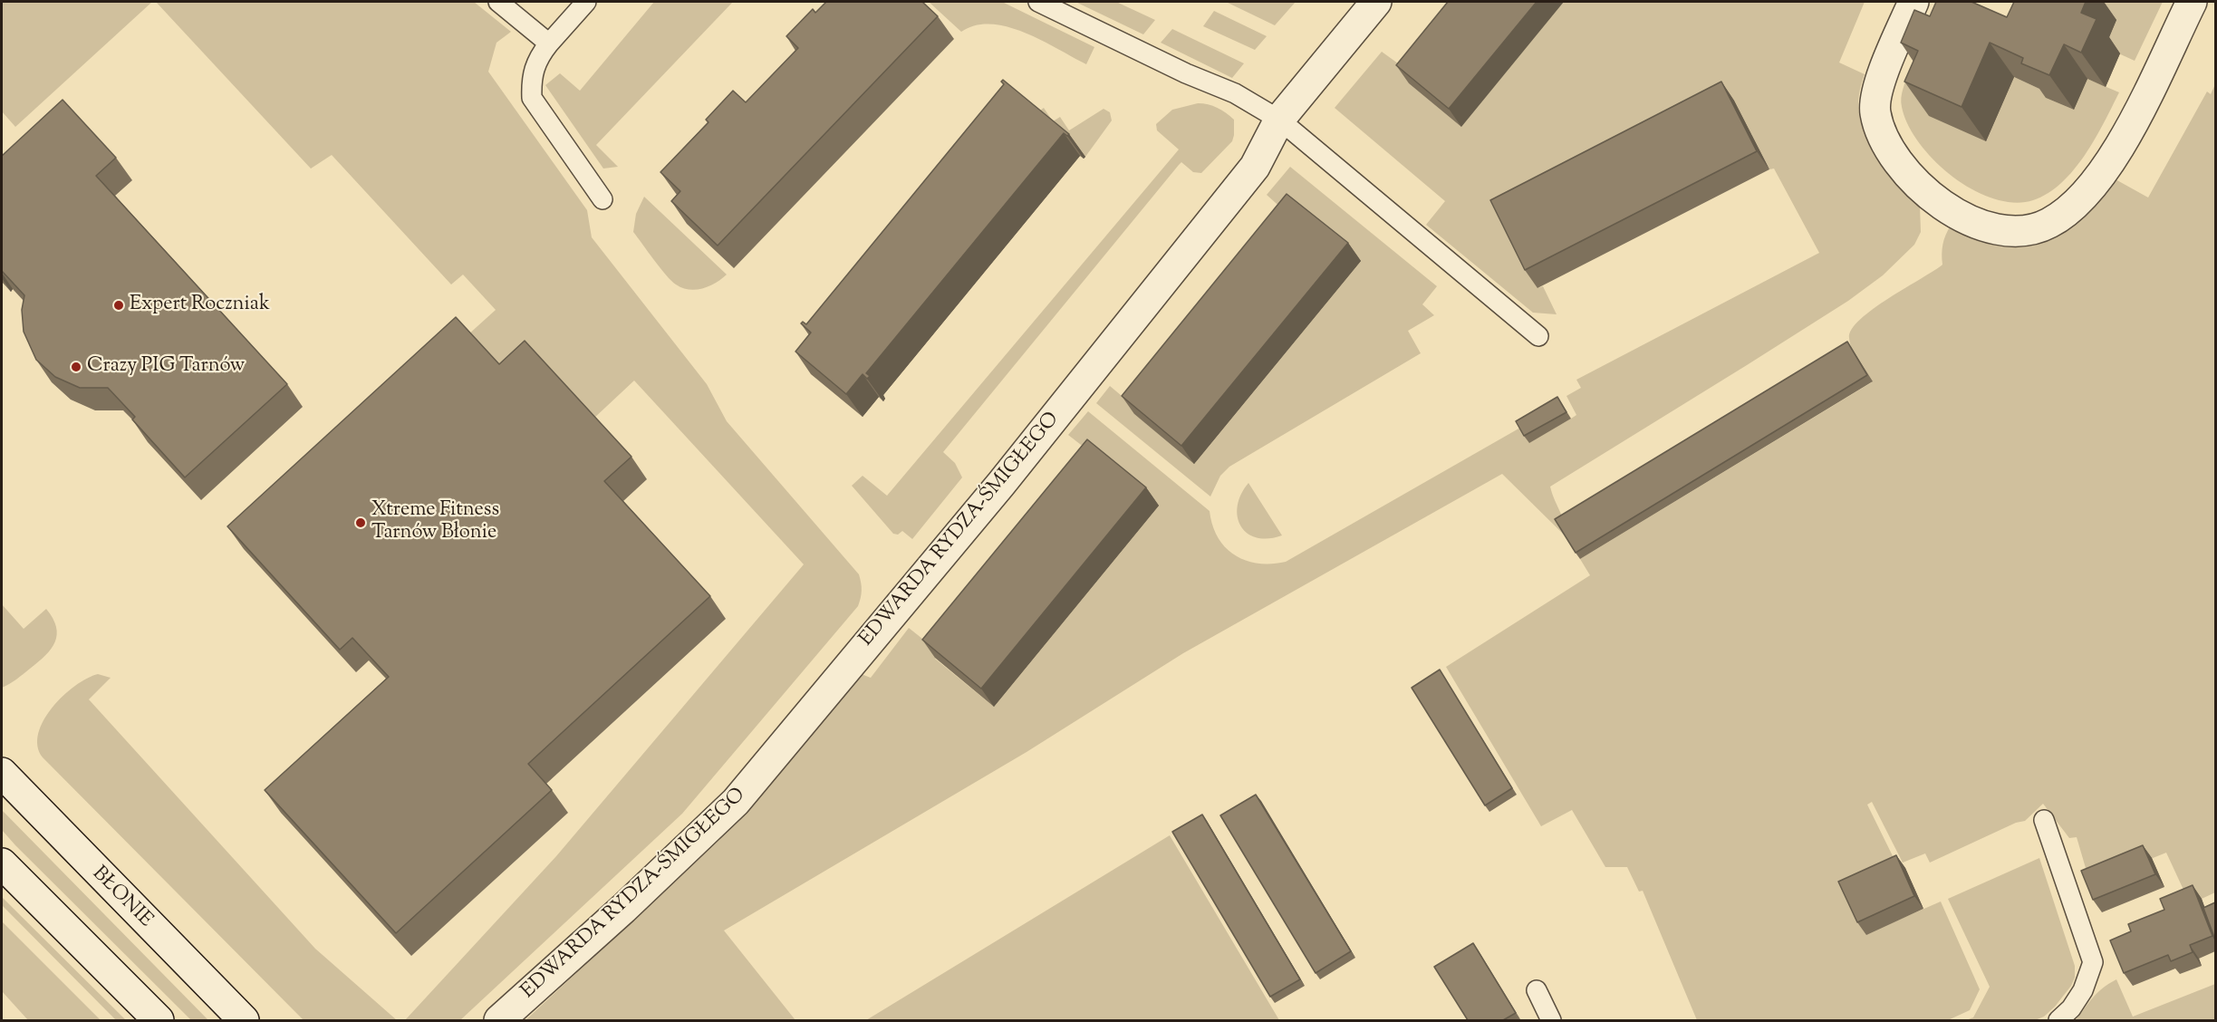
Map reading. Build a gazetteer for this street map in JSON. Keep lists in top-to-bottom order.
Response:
{
  "streets": {
    "street": ["EDWARDA RYDZA-ŚMIGŁEGO", "BŁONIE"]
  },
  "places": ["Expert Roczniak", "Crazy PIG Tarnów", "Xtreme Fitness Tarnów Błonie"]
}
